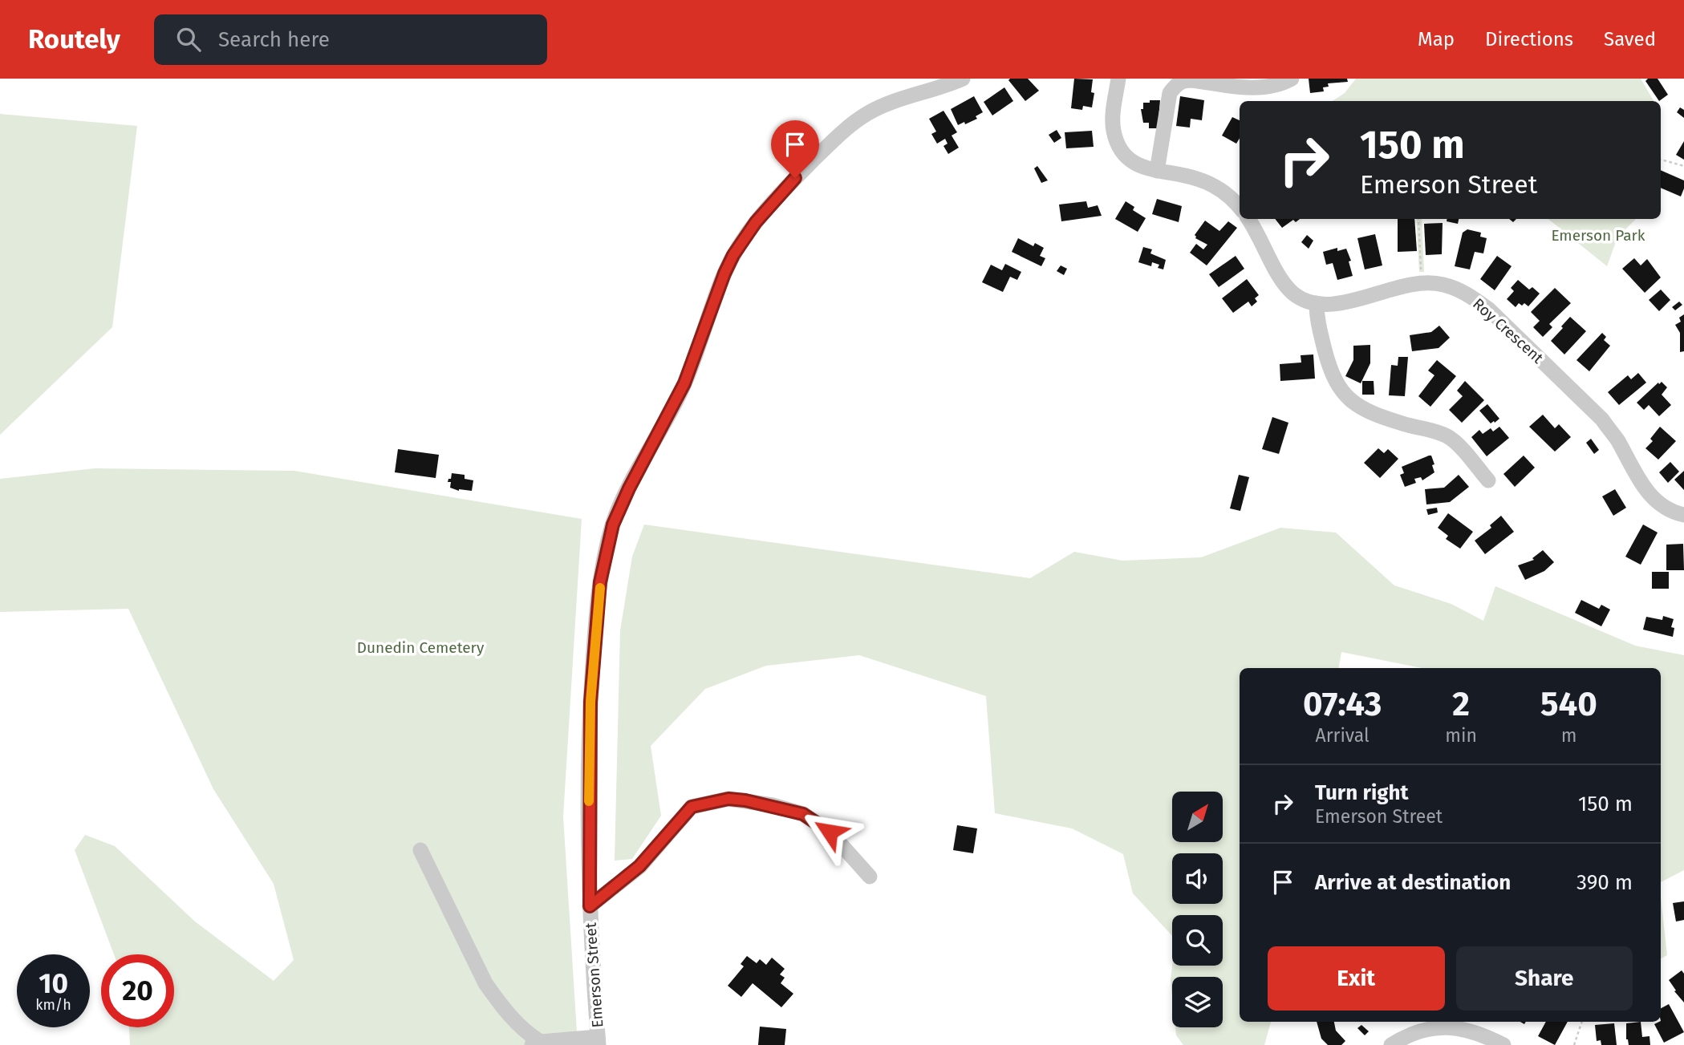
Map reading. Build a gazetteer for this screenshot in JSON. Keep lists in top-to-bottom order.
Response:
{
  "streets": {
    "street": ["Roy Crescent", "Emerson Street"]
  },
  "parks": ["Emerson Park", "Dunedin Cemetery"],
  "north": "top right",
  "page": {
    "header": "Routely",
    "search": "Search here",
    "nav": ["Map", "Directions", "Saved"],
    "turn": ["150 m", "Emerson Street"],
    "eta": [
      "07:43",
      "Arrival",
      "2",
      "min",
      "540",
      "m"
    ],
    "list": [
      {
        "name": "Turn right",
        "note": "Emerson Street",
        "value": "150 m"
      },
      {
        "name": "Arrive at destination",
        "value": "390 m"
      }
    ],
    "buttons": ["Exit", "Share"],
    "speed": "10 km/h",
    "limit": "20"
  }
}
